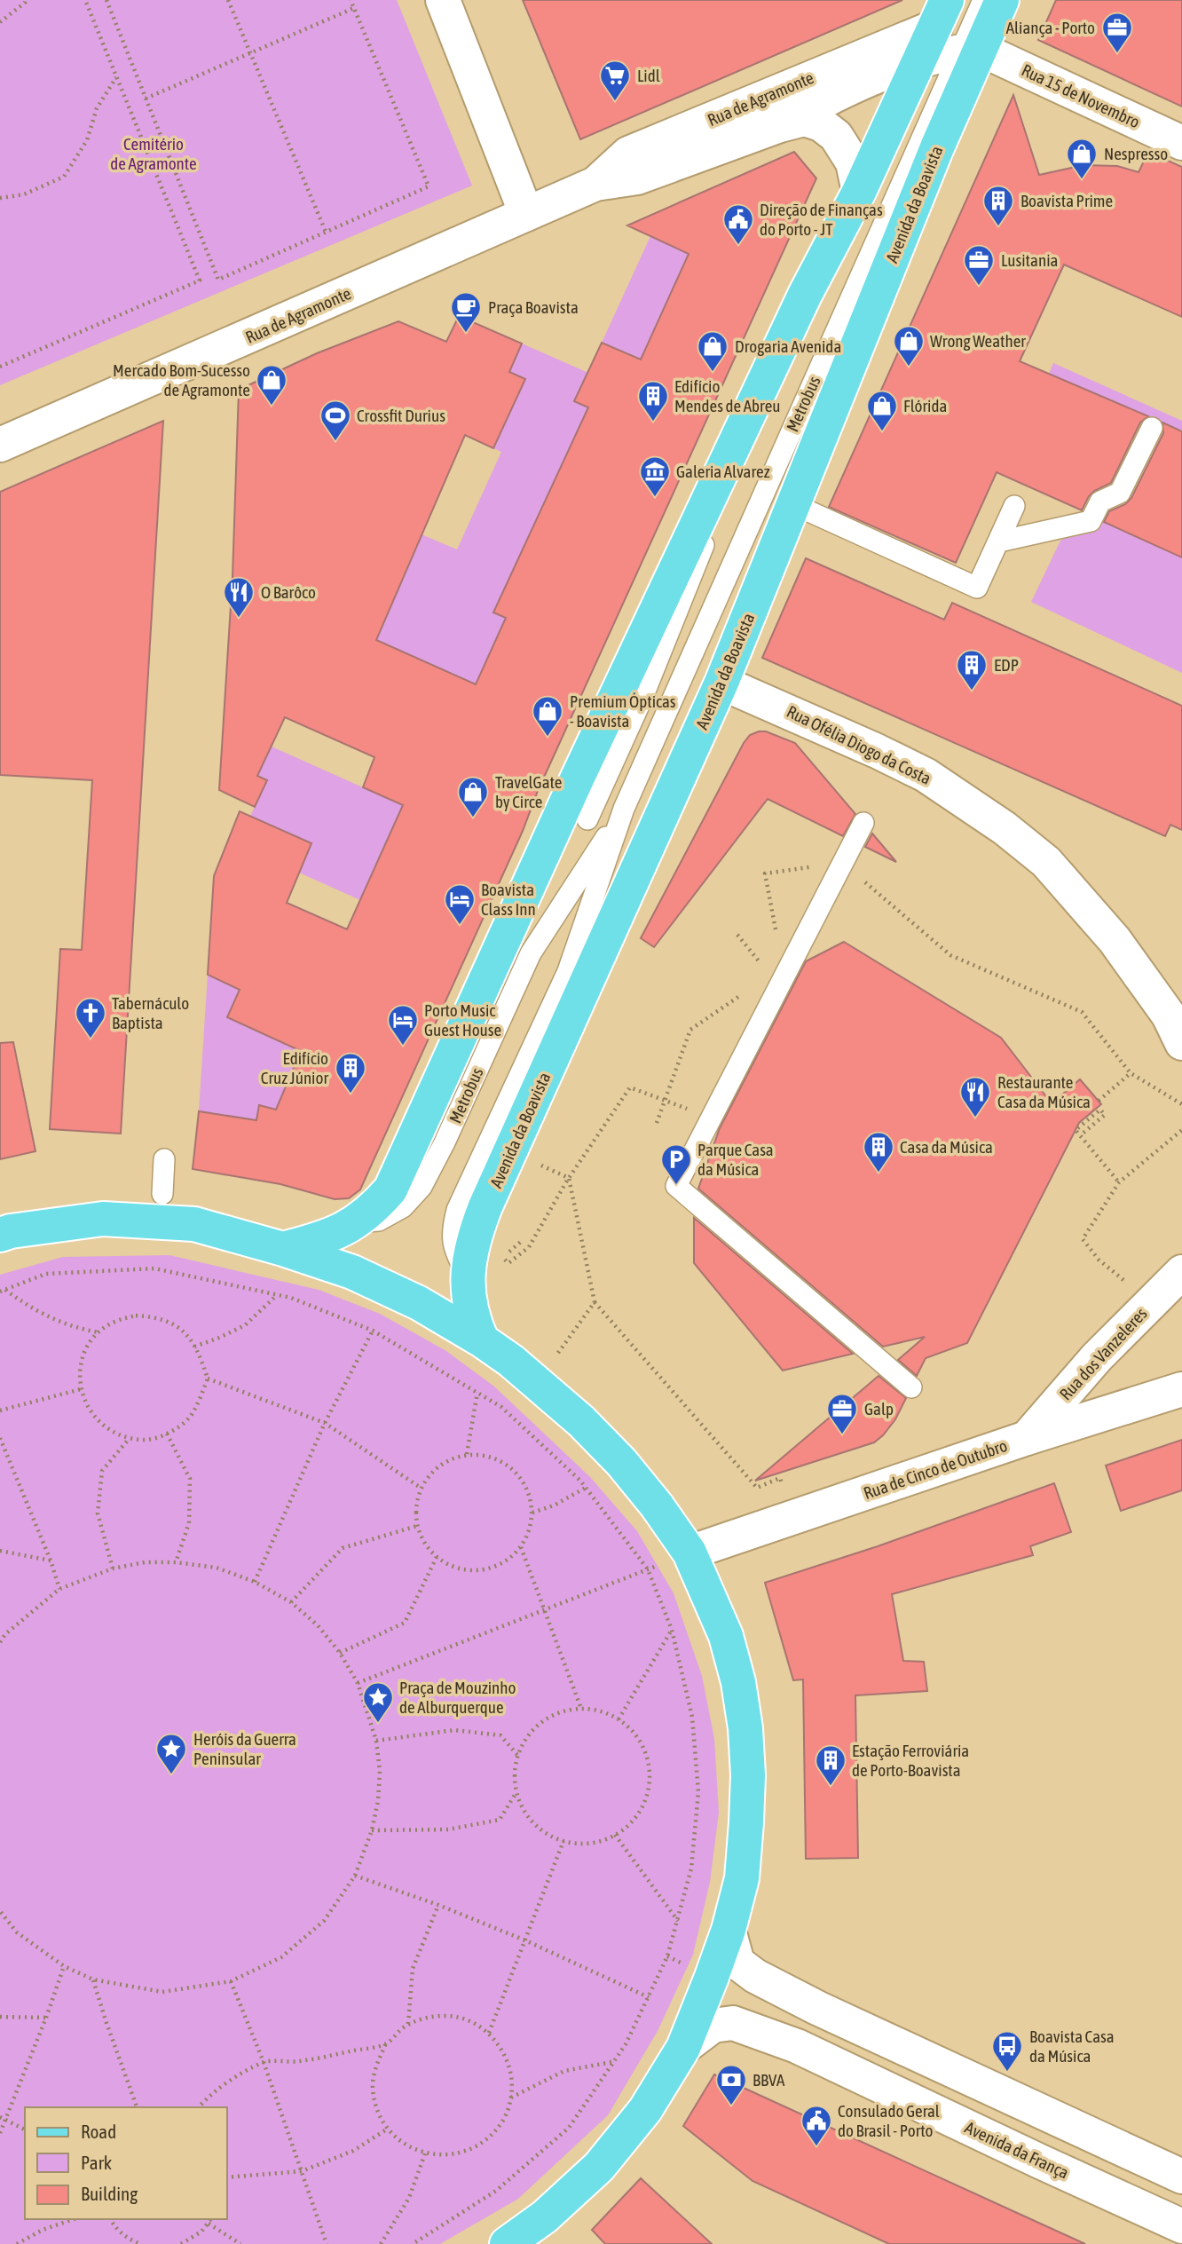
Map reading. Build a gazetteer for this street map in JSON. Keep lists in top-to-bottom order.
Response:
{
  "streets": {
    "main road": ["Avenida da Boavista"],
    "street": [
      "Rua 15 de Novembro",
      "Rua de Agramonte",
      "Rua Ofélia Diogo da Costa",
      "Rua dos Vanzeleres",
      "Rua de Cinco de Outubro",
      "Avenida da França"
    ],
    "lane": ["Metrobus"]
  },
  "crossings": [
    ["Rua 15 de Novembro", "Rua de Agramonte"],
    ["Rua 15 de Novembro", "Avenida da Boavista"],
    ["Rua 15 de Novembro", "Metrobus"],
    ["Rua de Agramonte", "Avenida da Boavista"],
    ["Rua de Agramonte", "Metrobus"],
    ["Avenida da Boavista", "Metrobus"],
    ["Avenida da Boavista", "Rua Ofélia Diogo da Costa"],
    ["Rua dos Vanzeleres", "Rua de Cinco de Outubro"]
  ],
  "parks": ["Cemitério de Agramonte"],
  "places": {
    "office": ["Aliança - Porto", "Lusitania", "Galp"],
    "supermarket": ["Lidl"],
    "shop": [
      "Nespresso",
      "Wrong Weather",
      "Drogaria Avenida",
      "Mercado Bom-Sucesso de Agramonte",
      "Flórida",
      "Premium Ópticas - Boavista",
      "TravelGate by Circe"
    ],
    "building": [
      "Boavista Prime",
      "Edifício Mendes de Abreu",
      "EDP",
      "Edifício Cruz Júnior",
      "Casa da Música",
      "Estação Ferroviária de Porto-Boavista"
    ],
    "public building": ["Direção de Finanças do Porto - JT", "Consulado Geral do Brasil - Porto"],
    "cafe": ["Praça Boavista"],
    "sports": ["Crossfit Durius"],
    "museum": ["Galeria Alvarez"],
    "restaurant": ["O Barôco", "Restaurante Casa da Música"],
    "hotel": ["Boavista Class Inn", "Porto Music Guest House"],
    "church": ["Tabernáculo Baptista"],
    "parking": ["Parque Casa da Música"],
    "place": ["Praça de Mouzinho de Alburquerque", "Heróis da Guerra Peninsular"],
    "bus stop": ["Boavista Casa da Música"],
    "bank": ["BBVA"]
  },
  "legend": ["Road", "Park", "Building"]
}
